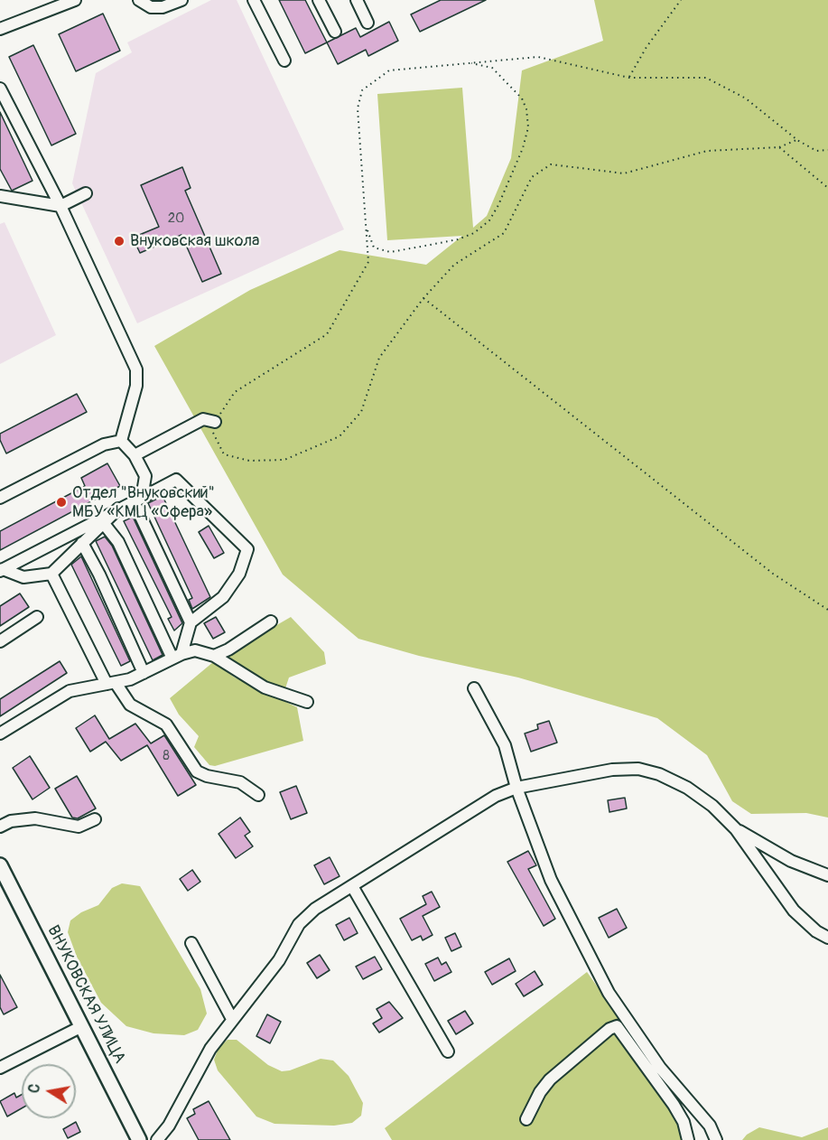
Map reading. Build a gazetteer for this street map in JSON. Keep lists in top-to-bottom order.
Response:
{
  "streets": {
    "main road": ["ВНУКОВСКАЯ УЛИЦА"]
  },
  "places": ["Внуковская школа", "Отдел \"Внуковский\" МБУ «КМЦ «Сфера»"],
  "house_numbers": ["20", "8"],
  "north": "left"
}
